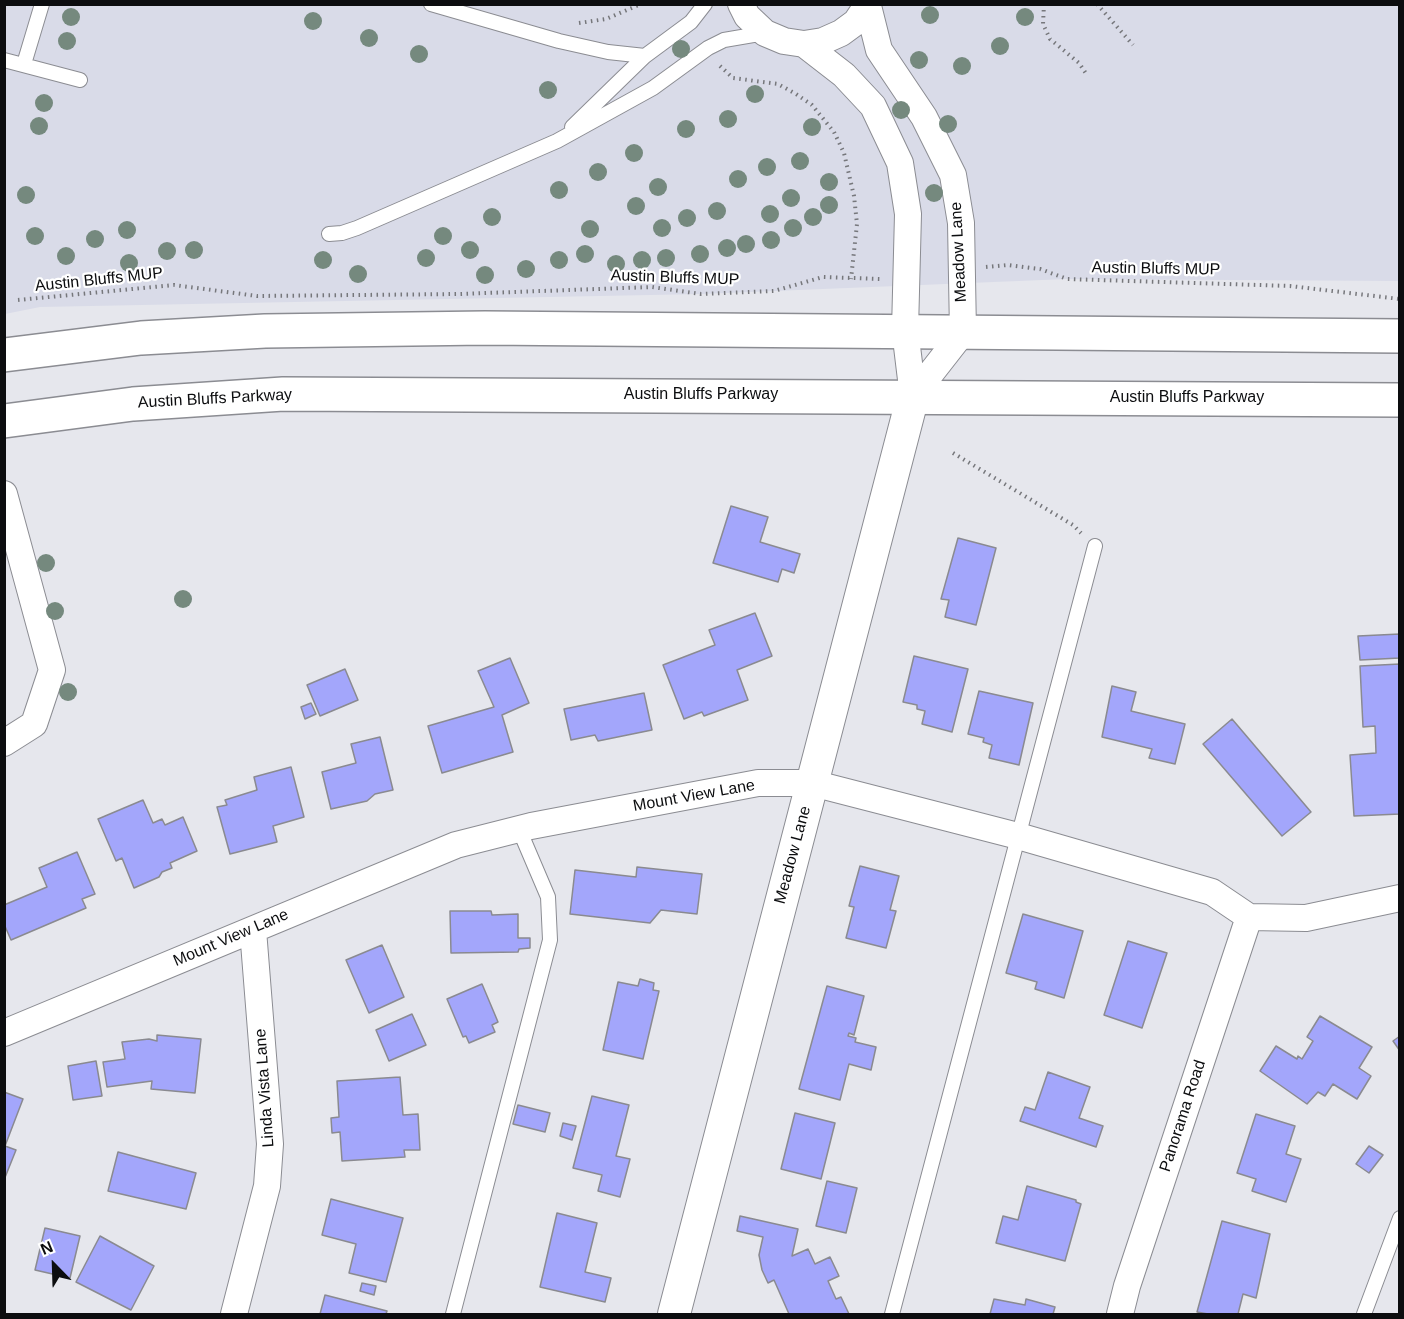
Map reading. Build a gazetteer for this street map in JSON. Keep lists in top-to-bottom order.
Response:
{
  "streets": {
    "main road": ["Austin Bluffs Parkway"],
    "street": [
      "Meadow Lane",
      "Mount View Lane",
      "Linda Vista Lane",
      "Panorama Road"
    ],
    "path": ["Austin Bluffs MUP"]
  },
  "crossings": [
    ["Meadow Lane", "Austin Bluffs MUP"],
    ["Meadow Lane", "Austin Bluffs Parkway"],
    ["Meadow Lane", "Mount View Lane"],
    ["Mount View Lane", "Linda Vista Lane"],
    ["Mount View Lane", "Panorama Road"]
  ],
  "north": "top left"
}
